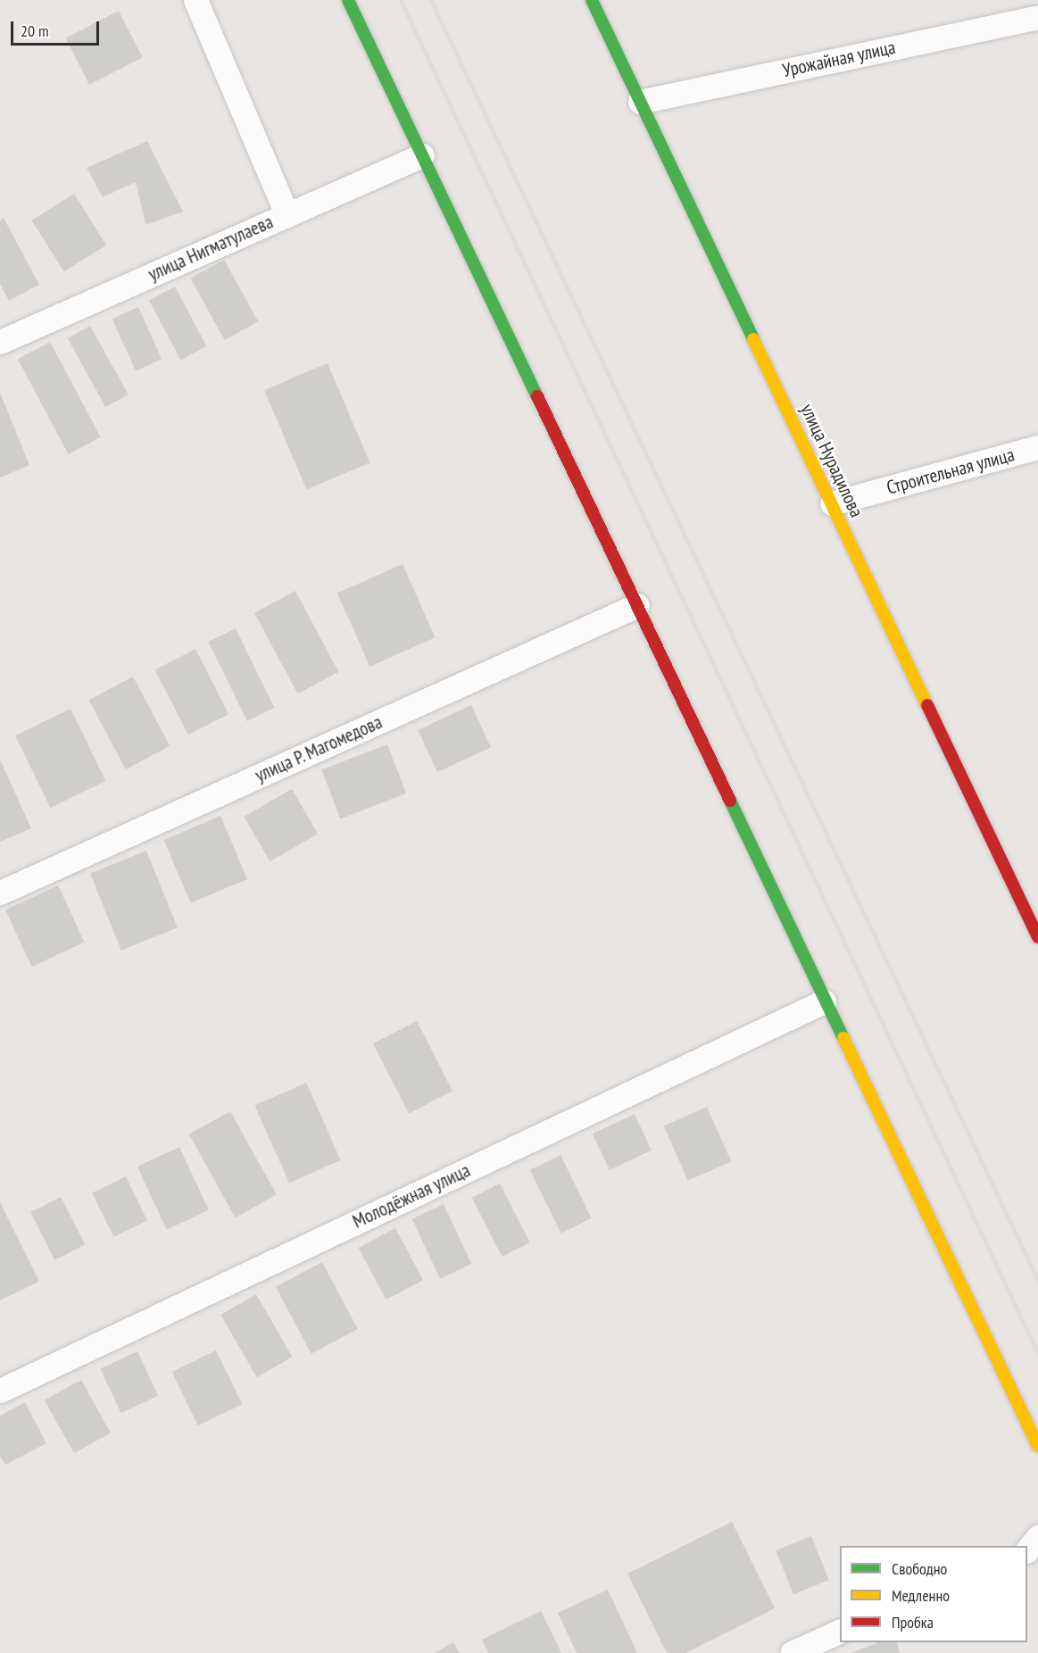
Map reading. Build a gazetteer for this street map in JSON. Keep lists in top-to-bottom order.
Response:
{
  "streets": {
    "street": [
      "Урожайная улица",
      "улица Нигматулаева",
      "улица Нурадилова",
      "Строительная улица",
      "улица Р. Магомедова",
      "Молодёжная улица"
    ]
  },
  "crossings": [
    ["Урожайная улица", "улица Нурадилова"],
    ["улица Нурадилова", "Строительная улица"]
  ],
  "legend": ["Свободно", "Медленно", "Пробка"],
  "scale_bar": "20 m"
}
